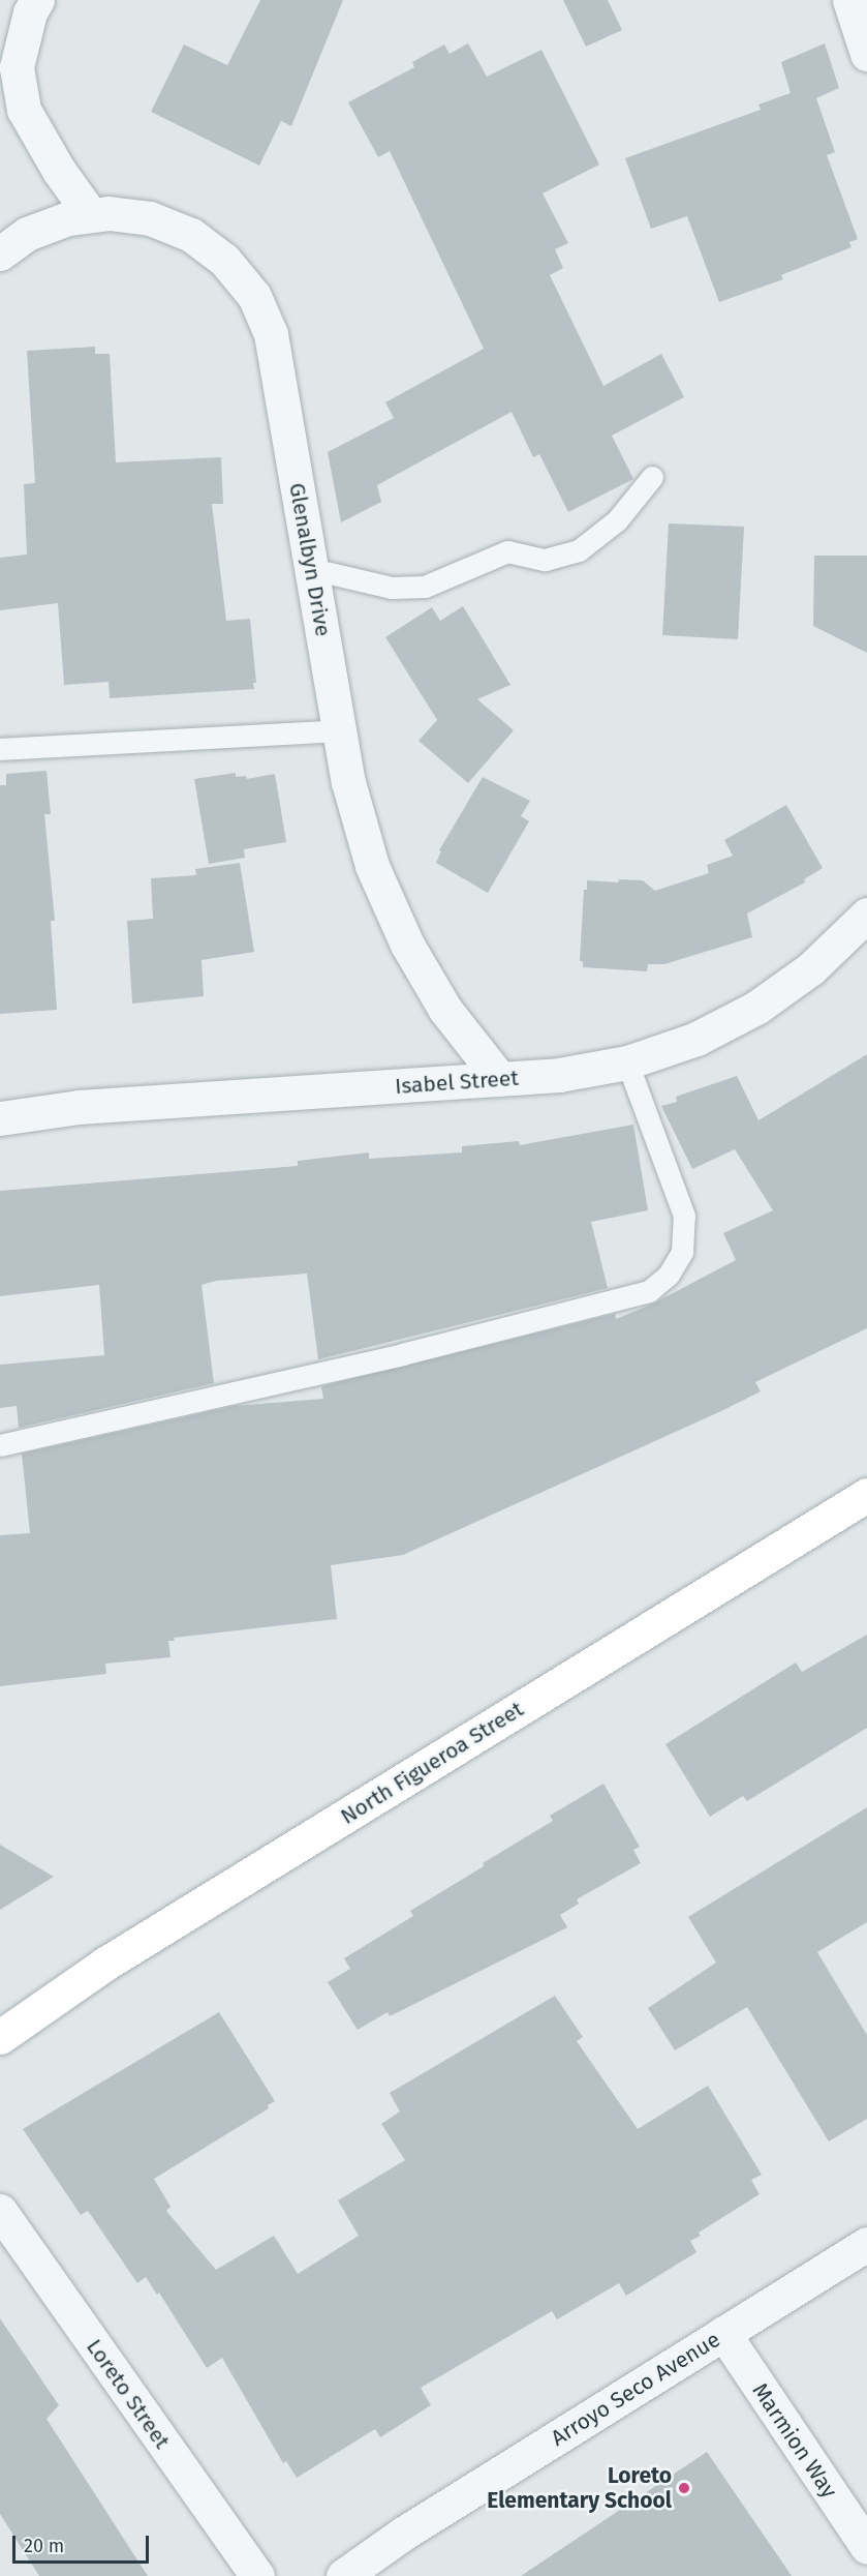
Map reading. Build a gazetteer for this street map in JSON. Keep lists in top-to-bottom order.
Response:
{
  "streets": {
    "main road": ["North Figueroa Street"],
    "street": [
      "Glenalbyn Drive",
      "Isabel Street",
      "Arroyo Seco Avenue",
      "Loreto Street",
      "Marmion Way"
    ]
  },
  "crossings": [
    ["Glenalbyn Drive", "Isabel Street"],
    ["Arroyo Seco Avenue", "Marmion Way"]
  ],
  "places": ["Loreto Elementary School"],
  "scale_bar": "20 m"
}
